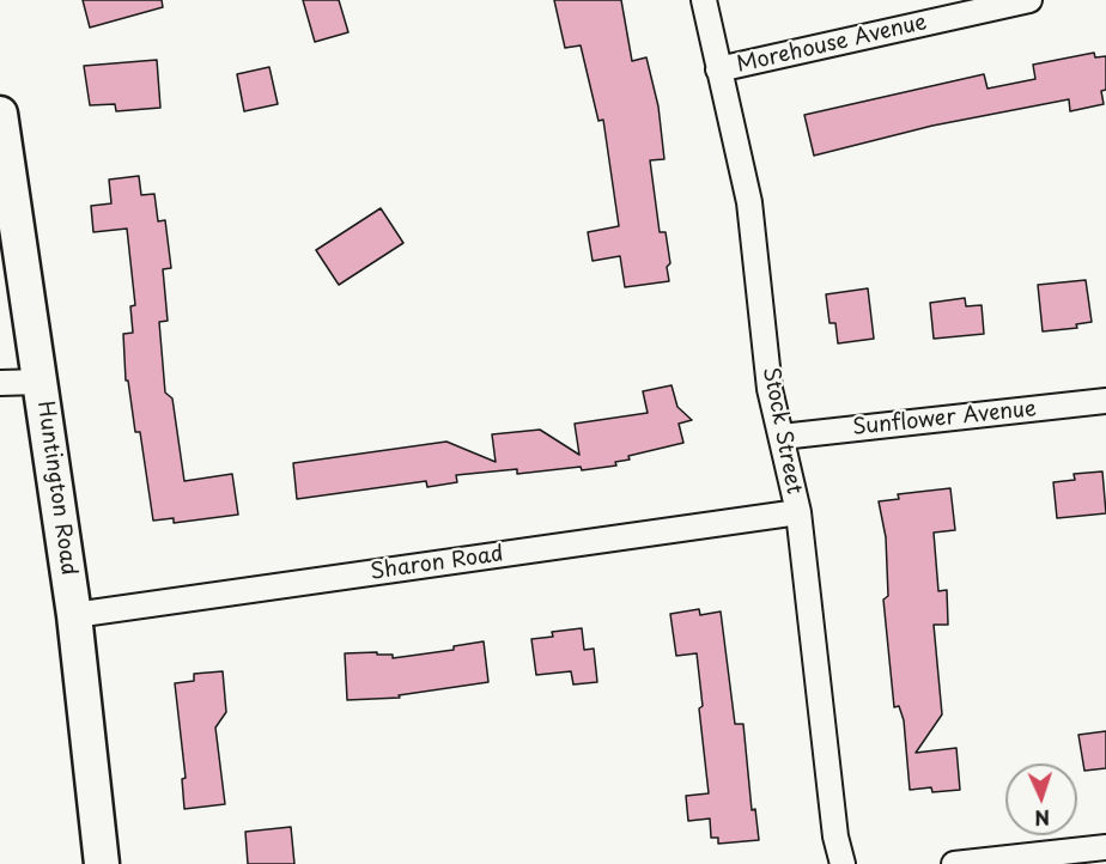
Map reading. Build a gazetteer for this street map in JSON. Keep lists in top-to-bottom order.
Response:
{
  "streets": {
    "main road": ["Huntington Road"],
    "street": [
      "Morehouse Avenue",
      "Sunflower Avenue",
      "Stock Street",
      "Sharon Road"
    ]
  },
  "crossings": [
    ["Morehouse Avenue", "Stock Street"],
    ["Sunflower Avenue", "Stock Street"],
    ["Stock Street", "Sharon Road"],
    ["Huntington Road", "Sharon Road"]
  ],
  "north": "bottom"
}
